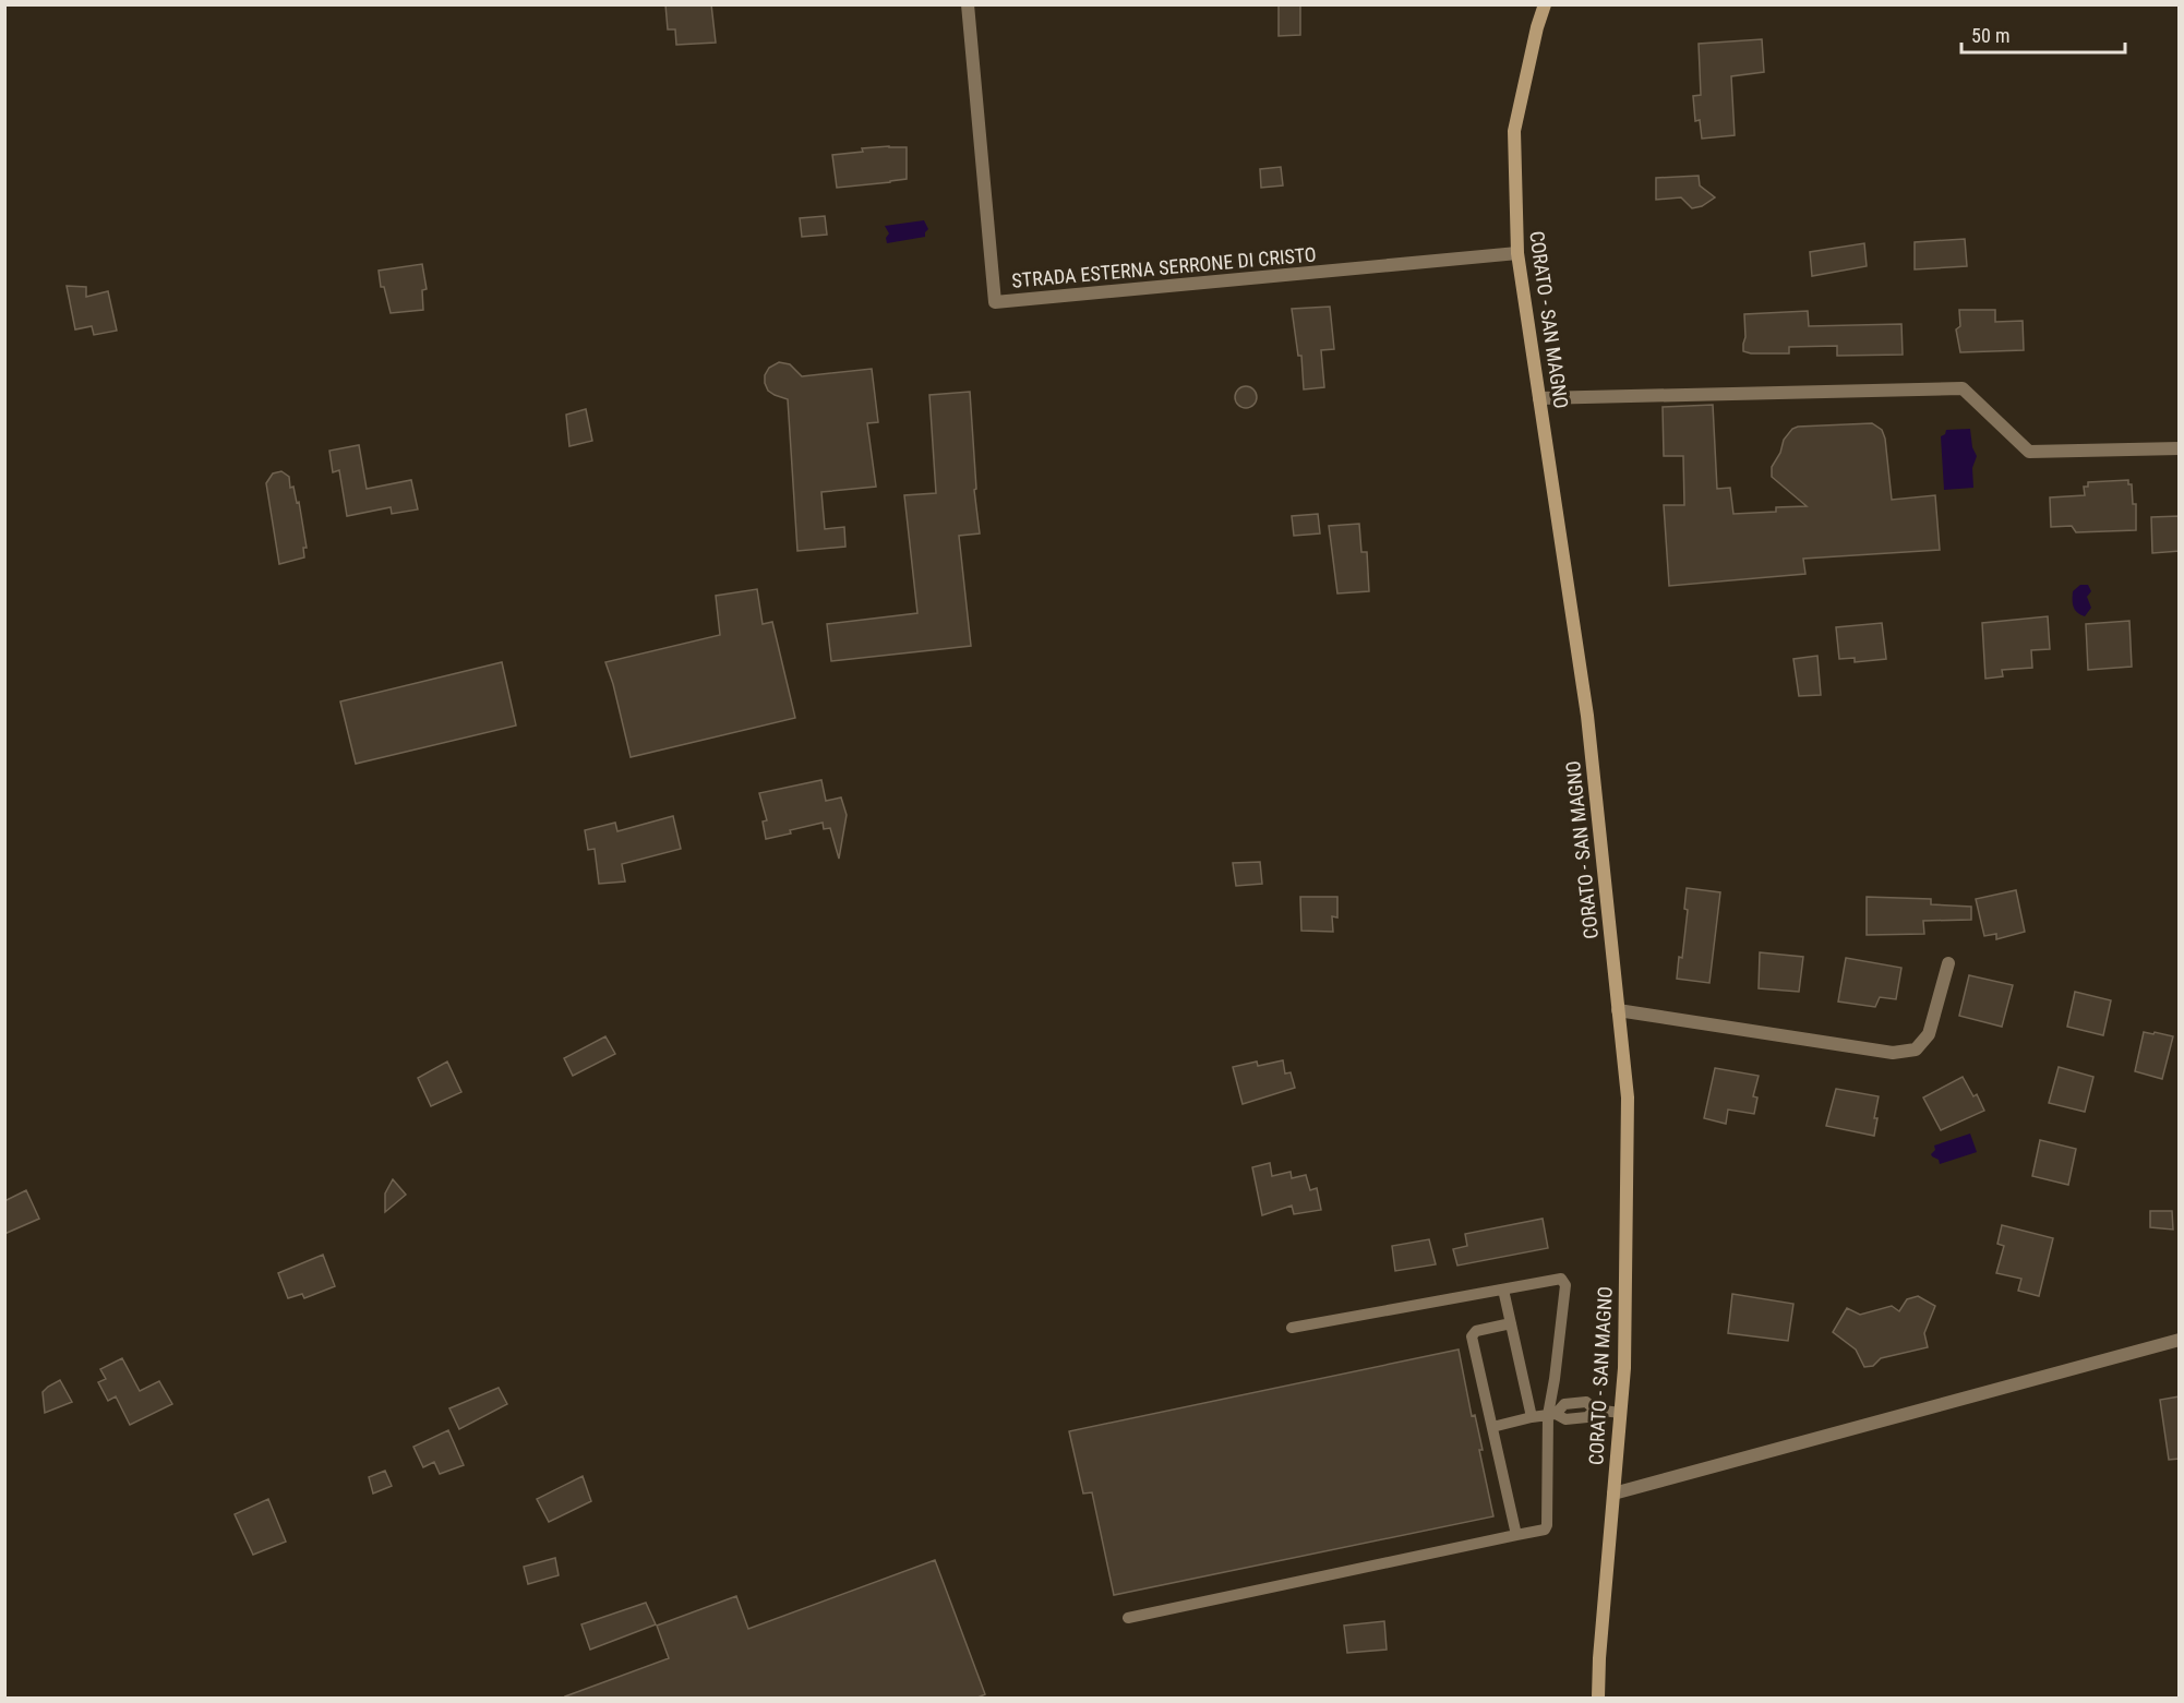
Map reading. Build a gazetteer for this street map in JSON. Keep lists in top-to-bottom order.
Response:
{
  "streets": {
    "main road": ["CORATO - SAN MAGNO"],
    "street": ["STRADA ESTERNA SERRONE DI CRISTO"]
  },
  "crossings": [
    ["STRADA ESTERNA SERRONE DI CRISTO", "CORATO - SAN MAGNO"]
  ],
  "scale_bar": "50 m"
}
